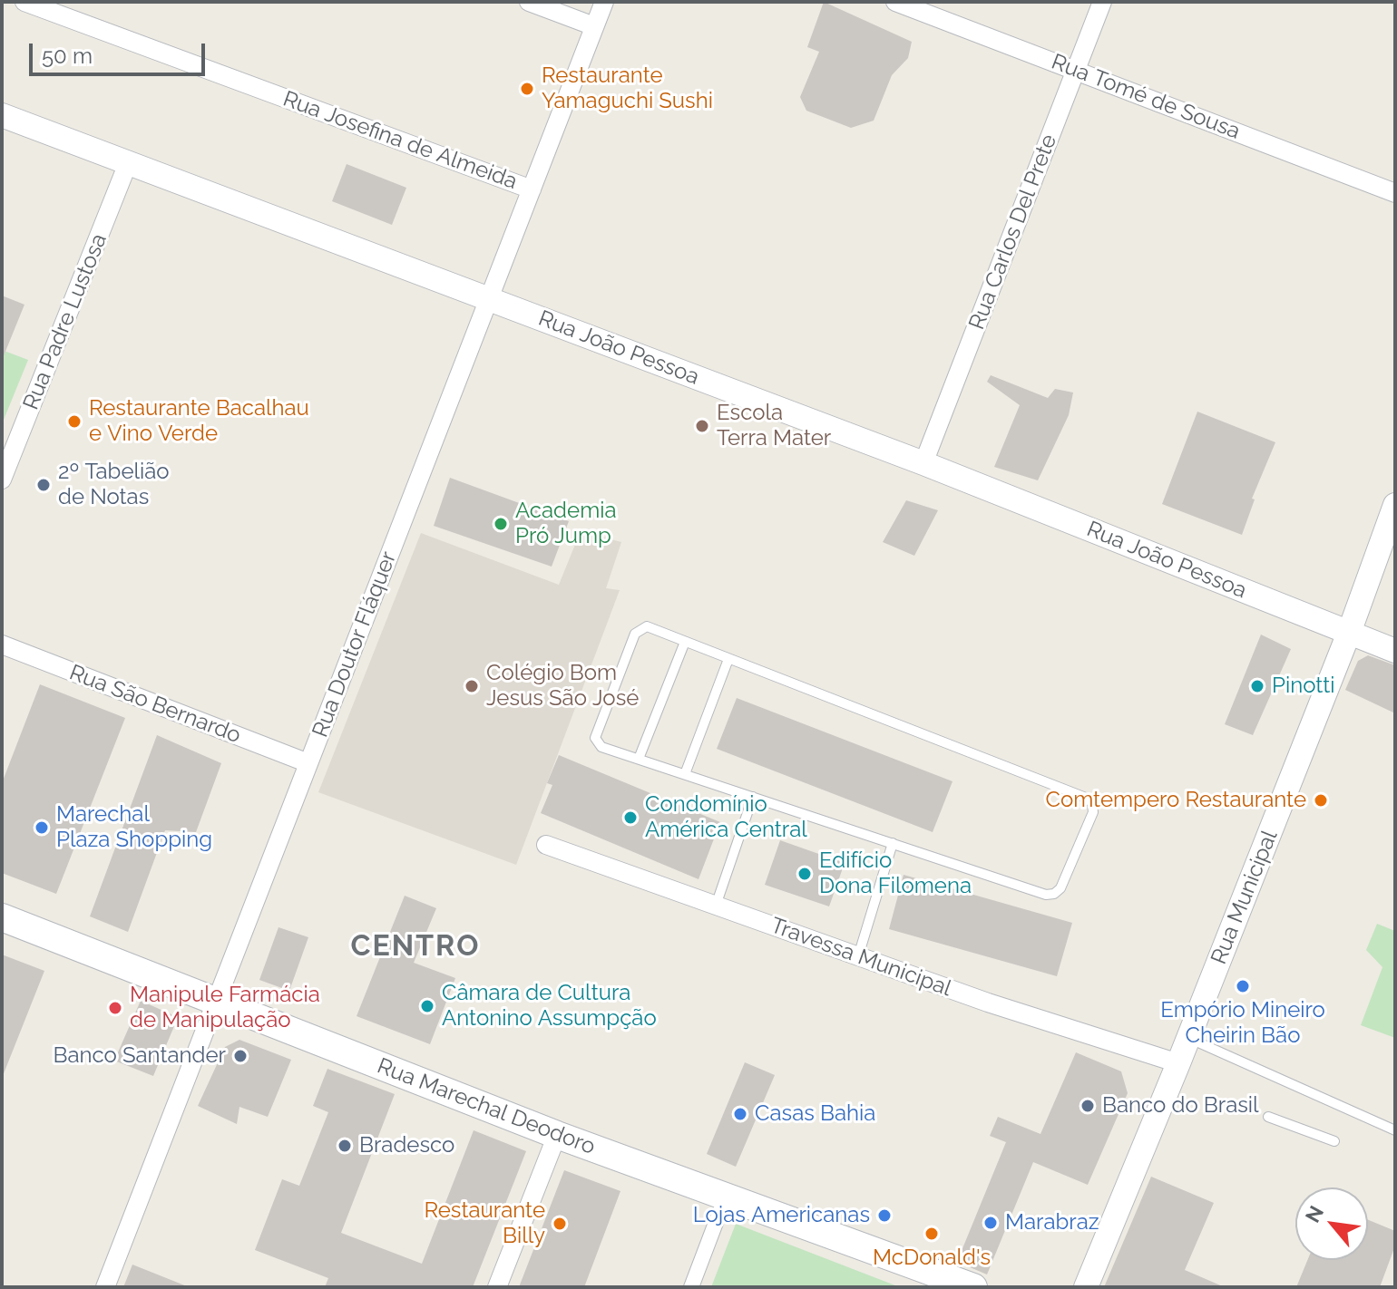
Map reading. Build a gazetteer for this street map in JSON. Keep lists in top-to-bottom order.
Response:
{
  "streets": {
    "main road": ["Rua Marechal Deodoro"],
    "street": [
      "Rua Tomé de Sousa",
      "Rua Josefina de Almeida",
      "Rua Carlos Del Prete",
      "Rua Padre Lustosa",
      "Rua João Pessoa",
      "Rua Doutor Fláquer",
      "Rua São Bernardo",
      "Rua Municipal",
      "Travessa Municipal"
    ]
  },
  "crossings": [
    ["Rua Tomé de Sousa", "Rua Carlos Del Prete"],
    ["Rua Josefina de Almeida", "Rua Doutor Fláquer"],
    ["Rua Carlos Del Prete", "Rua João Pessoa"],
    ["Rua Padre Lustosa", "Rua João Pessoa"],
    ["Rua João Pessoa", "Rua Doutor Fláquer"],
    ["Rua João Pessoa", "Rua Municipal"],
    ["Rua Doutor Fláquer", "Rua São Bernardo"],
    ["Rua Doutor Fláquer", "Rua Marechal Deodoro"],
    ["Rua Municipal", "Travessa Municipal"]
  ],
  "districts": ["CENTRO"],
  "places": [
    "Restaurante Yamaguchi Sushi",
    "Restaurante Bacalhau e Vino Verde",
    "Escola Terra Mater",
    "2º Tabelião de Notas",
    "Academia Pró Jump",
    "Colégio Bom Jesus São José",
    "Pinotti",
    "Comtempero Restaurante",
    "Condomínio América Central",
    "Marechal Plaza Shopping",
    "Edifício Dona Filomena",
    "Empório Mineiro Cheirin Bão",
    "Câmara de Cultura Antonino Assumpção",
    "Manipule Farmácia de Manipulação",
    "Banco Santander",
    "Banco do Brasil",
    "Casas Bahia",
    "Bradesco",
    "Lojas Americanas",
    "Marabraz",
    "Restaurante Billy",
    "McDonald's"
  ],
  "scale_bar": "50 m",
  "north": "top left"
}
